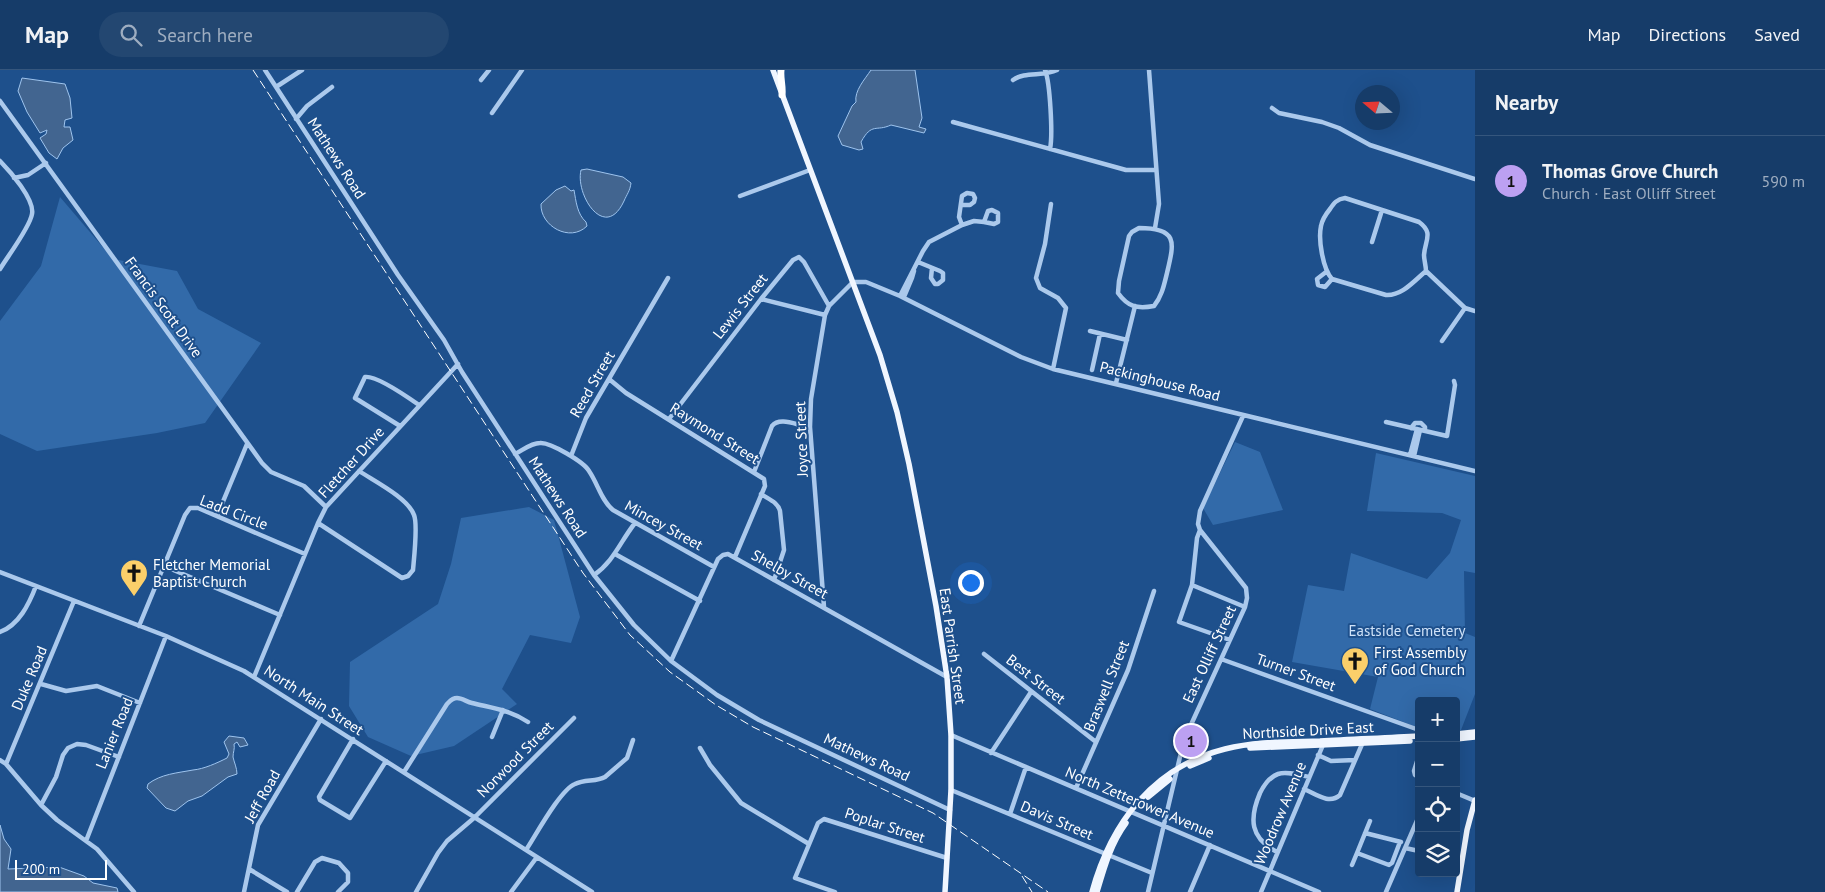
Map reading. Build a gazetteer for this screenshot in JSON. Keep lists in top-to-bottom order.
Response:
{
  "streets": {
    "main road": ["East Parrish Street", "Northside Drive East"],
    "street": [
      "Mathews Road",
      "Lewis Street",
      "Francis Scott Drive",
      "Packinghouse Road",
      "Reed Street",
      "Raymond Street",
      "Joyce Street",
      "Fletcher Drive",
      "Ladd Circle",
      "Mincey Street",
      "Shelby Street",
      "East Olliff Street",
      "Turner Street",
      "Duke Road",
      "Best Street",
      "Braswell Street",
      "North Main Street",
      "Lanier Road",
      "Norwood Street",
      "Jeff Road",
      "North Zetterower Avenue",
      "Woodrow Avenue",
      "Davis Street",
      "Poplar Street"
    ]
  },
  "crossings": [
    ["Mathews Road", "Fletcher Drive"],
    ["Mathews Road", "Mincey Street"],
    ["Mathews Road", "East Parrish Street"],
    ["Lewis Street", "Raymond Street"],
    ["Lewis Street", "Joyce Street"],
    ["Francis Scott Drive", "Fletcher Drive"],
    ["Packinghouse Road", "Joyce Street"],
    ["Packinghouse Road", "East Parrish Street"],
    ["Reed Street", "Raymond Street"],
    ["Reed Street", "Mincey Street"],
    ["Joyce Street", "Shelby Street"],
    ["Joyce Street", "East Parrish Street"],
    ["Fletcher Drive", "Ladd Circle"],
    ["Fletcher Drive", "North Main Street"],
    ["Ladd Circle", "North Main Street"],
    ["Mincey Street", "Shelby Street"],
    ["Shelby Street", "East Parrish Street"],
    ["East Parrish Street", "North Zetterower Avenue"],
    ["East Parrish Street", "Davis Street"],
    ["East Parrish Street", "Poplar Street"],
    ["East Olliff Street", "Turner Street"],
    ["East Olliff Street", "Northside Drive East"],
    ["East Olliff Street", "North Zetterower Avenue"],
    ["East Olliff Street", "Davis Street"],
    ["Duke Road", "North Main Street"],
    ["Best Street", "Braswell Street"],
    ["Braswell Street", "North Zetterower Avenue"],
    ["North Main Street", "Lanier Road"],
    ["North Main Street", "Norwood Street"],
    ["North Main Street", "Jeff Road"],
    ["Northside Drive East", "North Zetterower Avenue"],
    ["Northside Drive East", "Woodrow Avenue"],
    ["Northside Drive East", "Davis Street"],
    ["North Zetterower Avenue", "Woodrow Avenue"]
  ],
  "parks": ["Eastside Cemetery"],
  "places": {
    "church": ["Fletcher Memorial Baptist Church", "First Assembly of God Church"]
  },
  "scale_bar": "200 m",
  "north": "left",
  "page": {
    "header": "Map",
    "search": "Search here",
    "nav": ["Map", "Directions", "Saved"],
    "heading": "Nearby",
    "list": [
      {
        "mark": "1",
        "name": "Thomas Grove Church",
        "note": "Church · East Olliff Street",
        "value": "590 m"
      }
    ],
    "map_buttons": ["+", "−"],
    "pins": "1",
    "scale": "200 m"
  }
}
